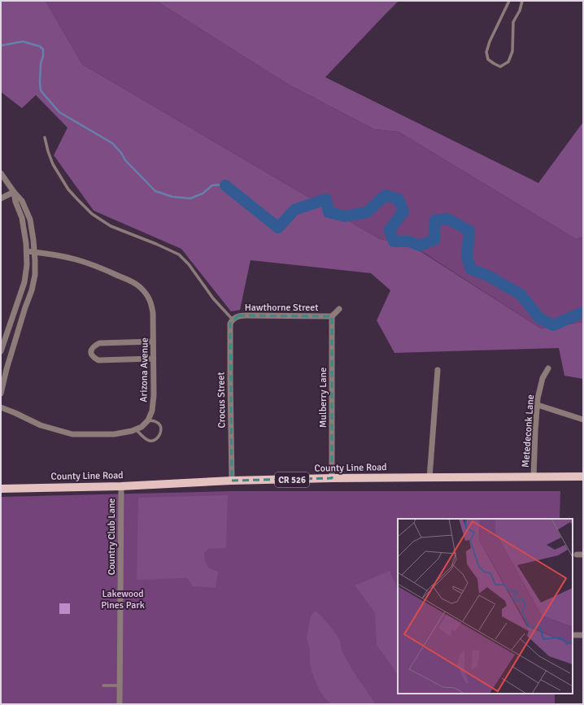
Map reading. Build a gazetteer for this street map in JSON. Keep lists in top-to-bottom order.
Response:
{
  "streets": {
    "main road": ["County Line Road", "CR 526"],
    "street": [
      "Hawthorne Street",
      "Arizona Avenue",
      "Mulberry Lane",
      "Crocus Street",
      "Metedeconk Lane",
      "Country Club Lane"
    ]
  },
  "crossings": [
    ["Hawthorne Street", "Mulberry Lane"],
    ["Hawthorne Street", "Crocus Street"],
    ["Mulberry Lane", "County Line Road"],
    ["Crocus Street", "County Line Road"],
    ["Metedeconk Lane", "County Line Road"],
    ["County Line Road", "Country Club Lane"]
  ],
  "parks": ["Lakewood Pines Park"]
}
